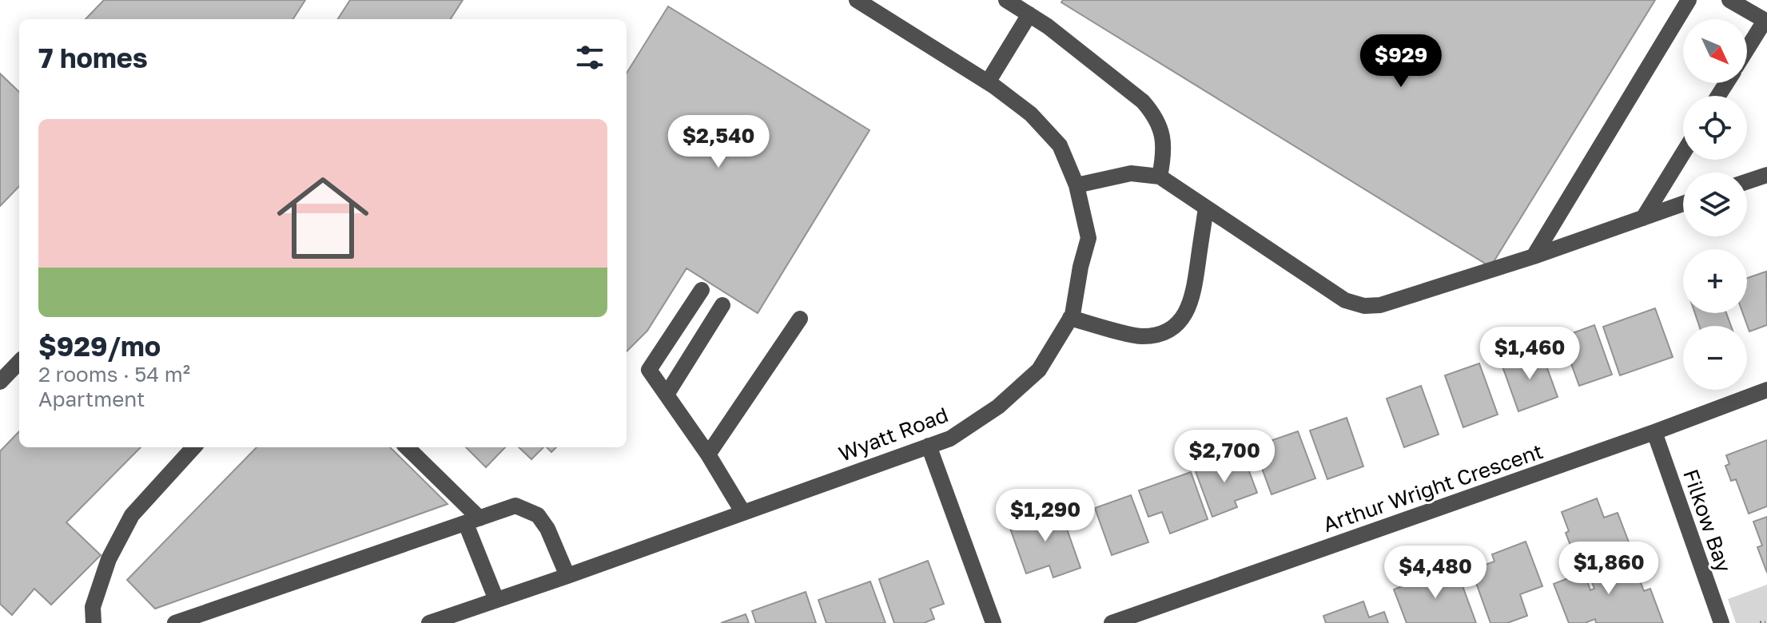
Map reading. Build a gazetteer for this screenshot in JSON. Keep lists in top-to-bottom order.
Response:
{
  "streets": {
    "street": ["Wyatt Road", "Arthur Wright Crescent", "Filkow Bay"]
  },
  "crossings": [
    ["Arthur Wright Crescent", "Filkow Bay"]
  ],
  "north": "bottom right",
  "page": {
    "map_buttons": ["+", "−"],
    "heading": "7 homes",
    "price": [
      "$929",
      "$2,540",
      "$1,460",
      "$2,700",
      "$1,290",
      "$1,860",
      "$4,480"
    ],
    "list": [
      {
        "name": "$929/mo",
        "note": "2 rooms · 54 m² · Apartment"
      }
    ]
  }
}
